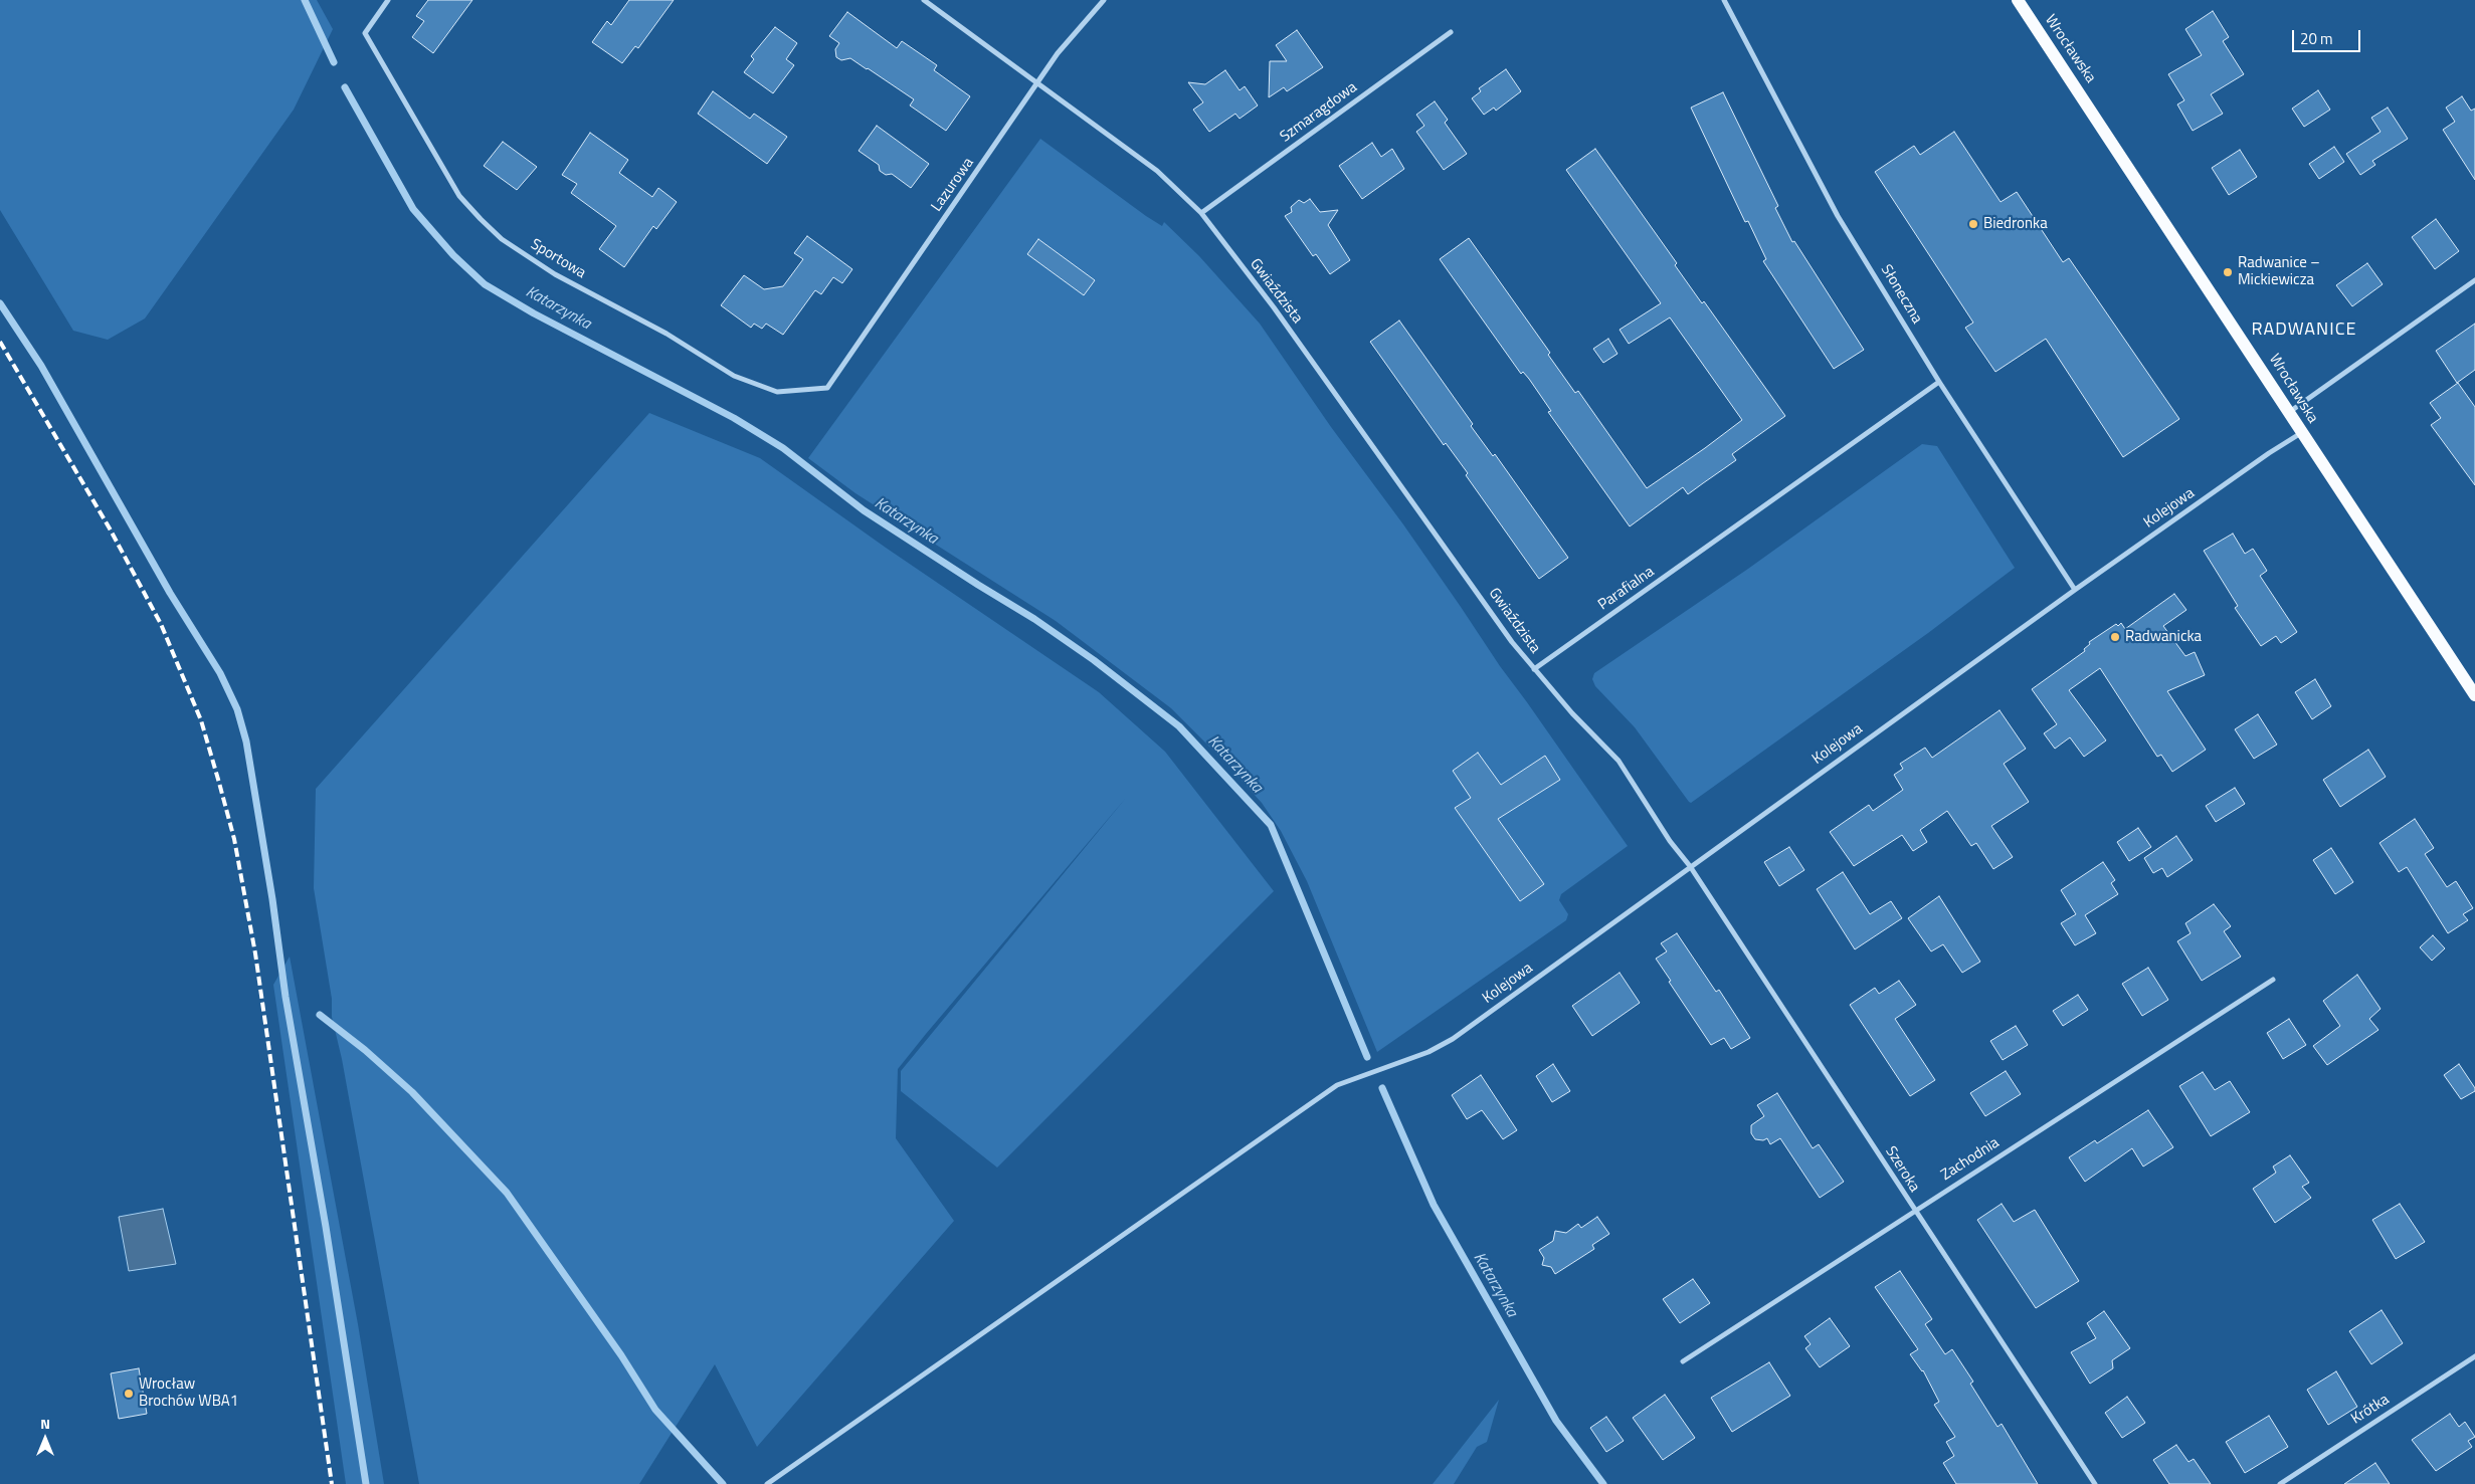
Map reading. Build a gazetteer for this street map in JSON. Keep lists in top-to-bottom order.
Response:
{
  "streets": {
    "main road": ["Wrocławska"],
    "street": [
      "Szmaragdowa",
      "Lazurowa",
      "Sportowa",
      "Gwiaździsta",
      "Słoneczna",
      "Kolejowa",
      "Parafialna",
      "Zachodnia",
      "Szeroka",
      "Krótka"
    ]
  },
  "crossings": [
    ["Wrocławska", "Kolejowa"],
    ["Szmaragdowa", "Gwiaździsta"],
    ["Lazurowa", "Sportowa"],
    ["Lazurowa", "Gwiaździsta"],
    ["Gwiaździsta", "Parafialna"],
    ["Słoneczna", "Kolejowa"],
    ["Słoneczna", "Parafialna"],
    ["Kolejowa", "Szeroka"],
    ["Zachodnia", "Szeroka"]
  ],
  "districts": ["RADWANICE"],
  "water": ["Katarzynka"],
  "places": [
    "Biedronka",
    "Radwanice – Mickiewicza",
    "Radwanicka",
    "Wrocław Brochów WBA1"
  ],
  "scale_bar": "20 m",
  "north": "top"
}
